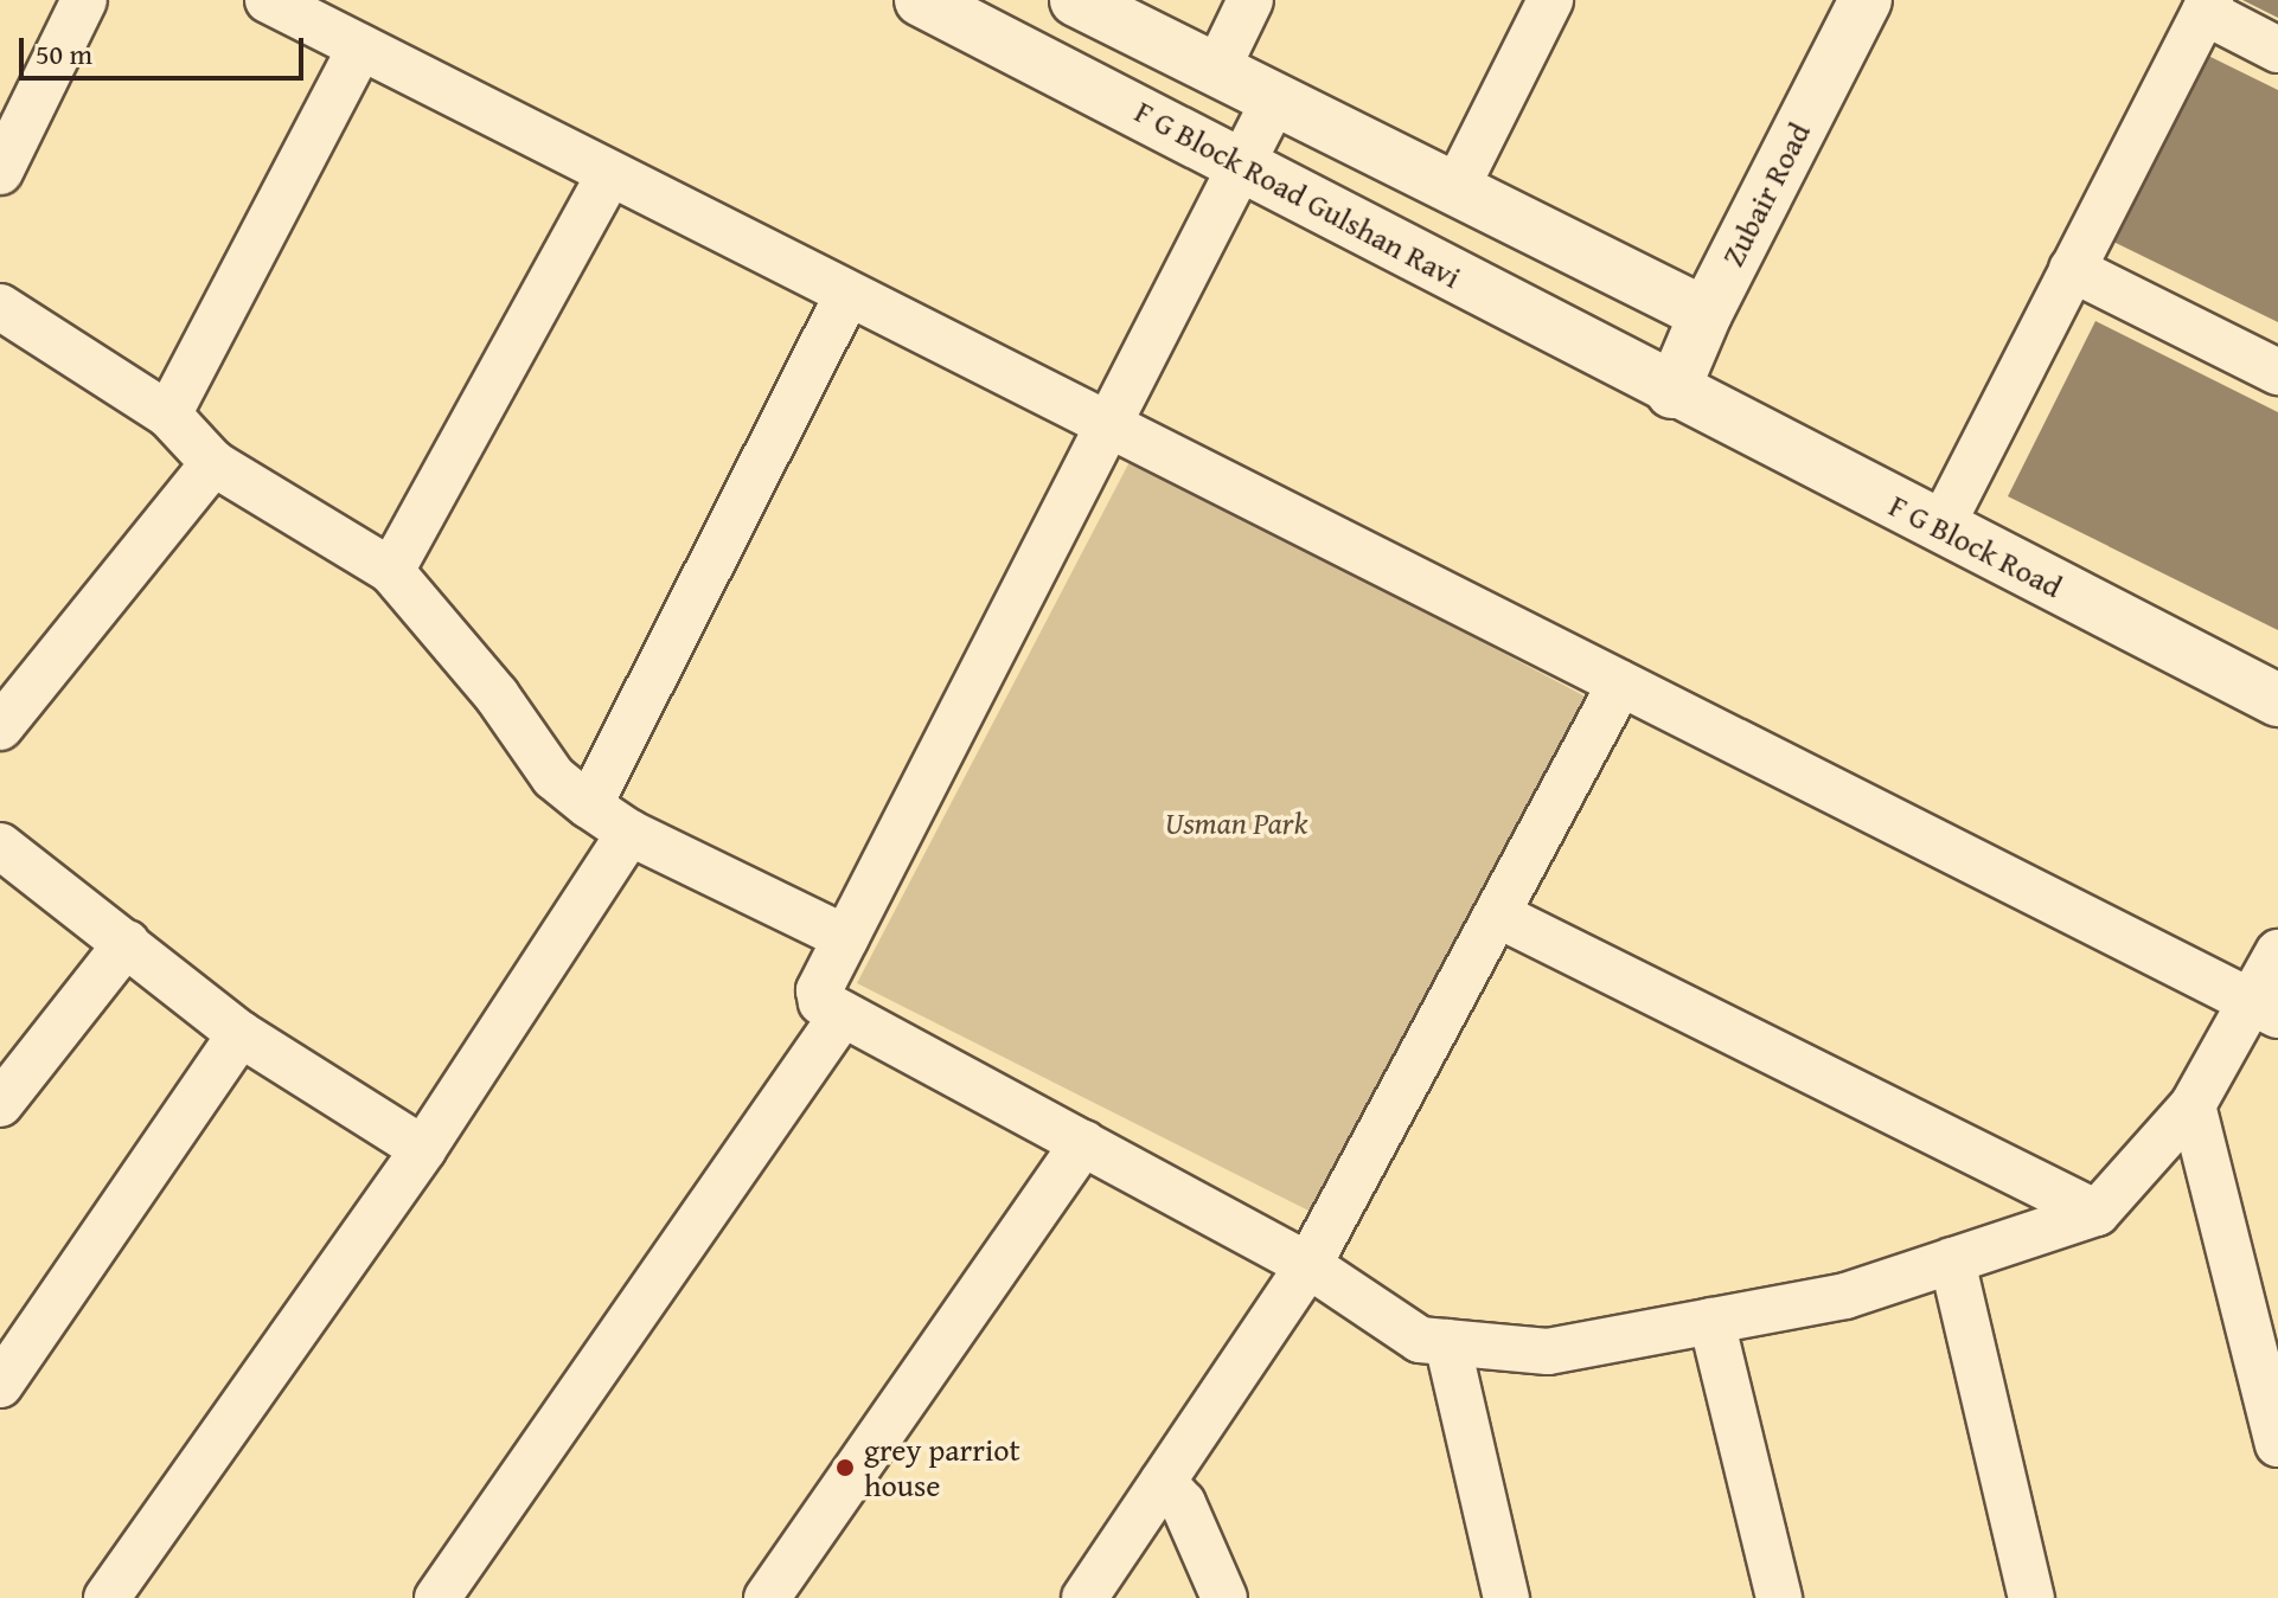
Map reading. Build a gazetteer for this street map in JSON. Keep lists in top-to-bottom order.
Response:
{
  "streets": {
    "street": ["F G Block Road Gulshan Ravi", "Zubair Road", "F G Block Road"]
  },
  "crossings": [
    ["F G Block Road Gulshan Ravi", "Zubair Road"],
    ["F G Block Road Gulshan Ravi", "F G Block Road"],
    ["Zubair Road", "F G Block Road"]
  ],
  "parks": ["Usman Park"],
  "places": ["grey parriot house"],
  "scale_bar": "50 m"
}
